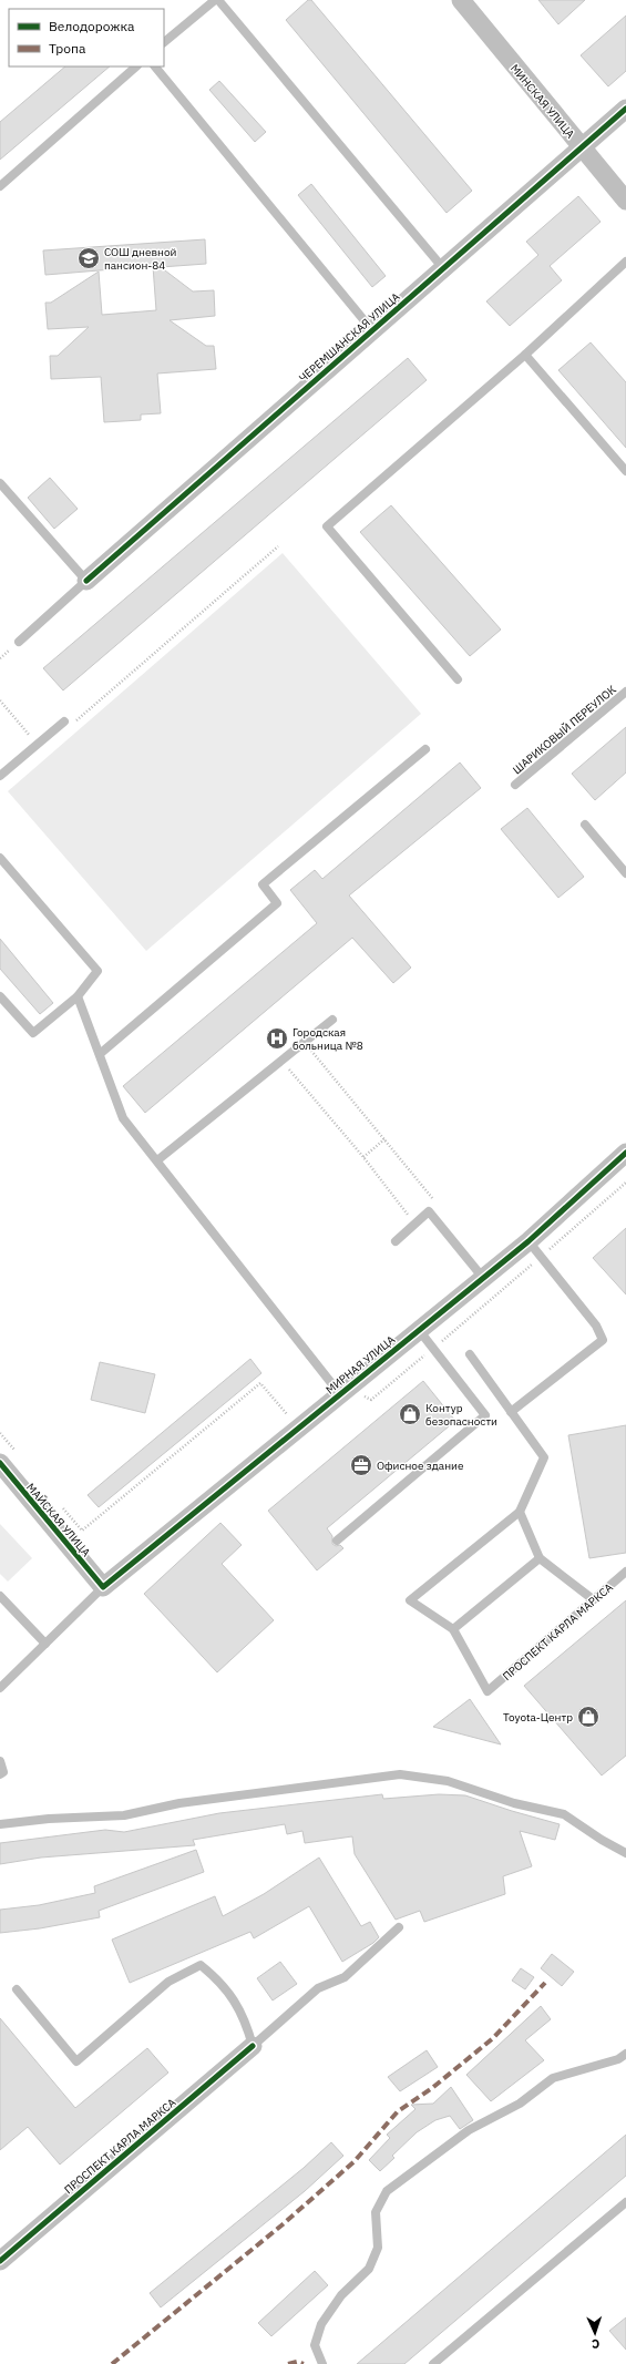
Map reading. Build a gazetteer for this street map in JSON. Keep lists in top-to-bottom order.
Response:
{
  "streets": {
    "street": [
      "МИНСКАЯ УЛИЦА",
      "ЧЕРЕМШАНСКАЯ УЛИЦА",
      "МИРНАЯ УЛИЦА",
      "МАЙСКАЯ УЛИЦА",
      "ПРОСПЕКТ КАРЛА МАРКСА"
    ],
    "lane": ["ШАРИКОВЫЙ ПЕРЕУЛОК"]
  },
  "crossings": [
    ["МИНСКАЯ УЛИЦА", "ЧЕРЕМШАНСКАЯ УЛИЦА"],
    ["МИРНАЯ УЛИЦА", "МАЙСКАЯ УЛИЦА"]
  ],
  "places": {
    "school or university": ["СОШ дневной пансион-84"],
    "hospital": ["Городская больница №8"],
    "shop": ["Контур безопасности", "Toyota-Центр"],
    "office": ["Офисное здание"]
  },
  "legend": ["Велодорожка", "Тропа"],
  "north": "bottom"
}
